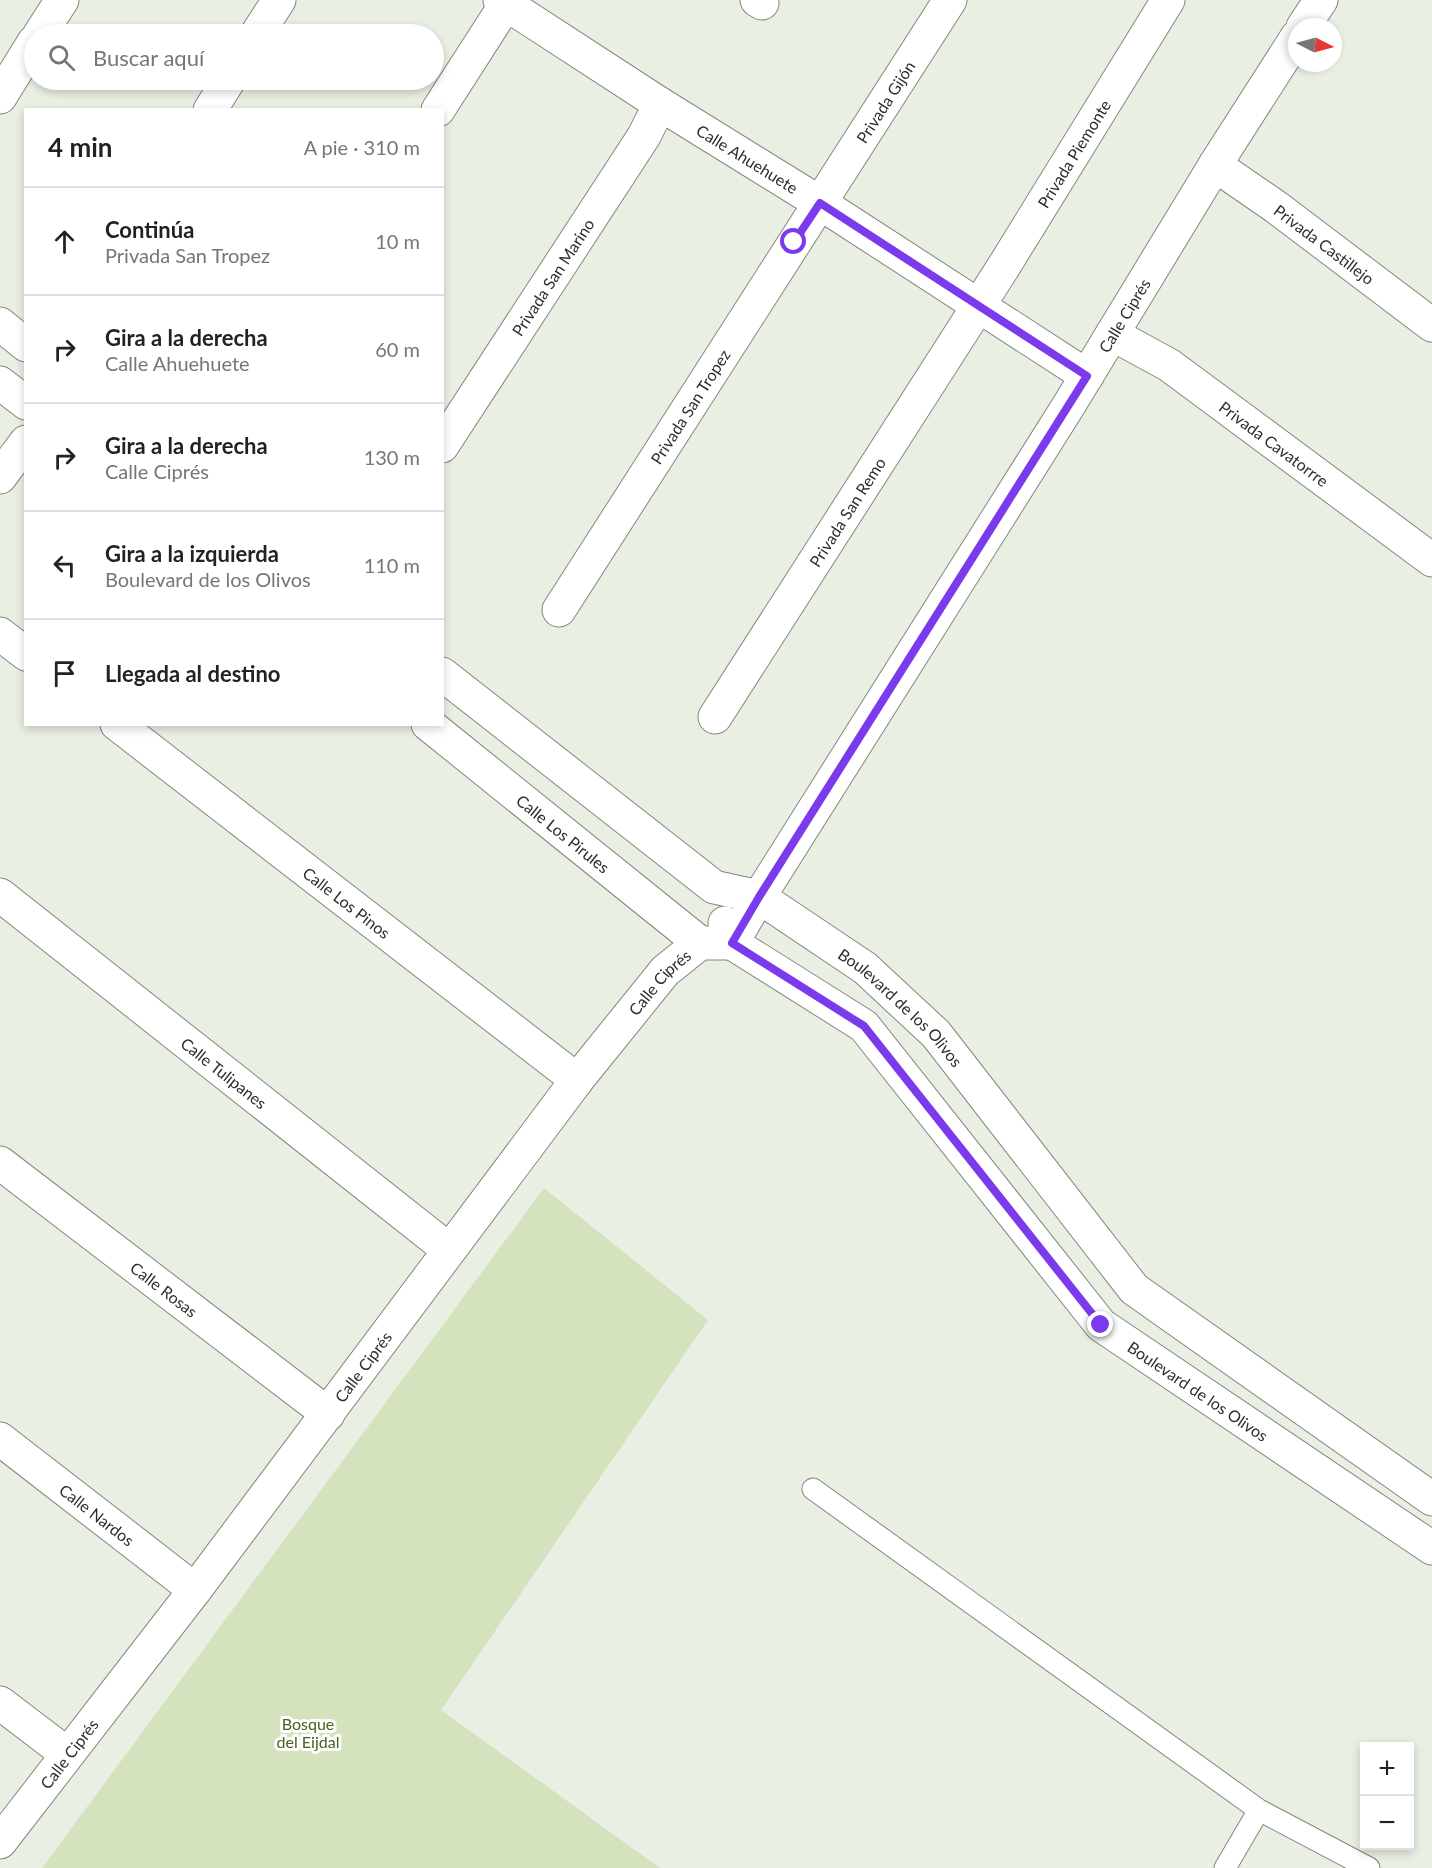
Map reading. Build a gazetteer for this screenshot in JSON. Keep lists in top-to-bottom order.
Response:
{
  "streets": {
    "street": [
      "Privada Gijón",
      "Privada Piemonte",
      "Calle Ahuehuete",
      "Privada Castillejo",
      "Privada San Marino",
      "Calle Ciprés",
      "Privada San Tropez",
      "Privada Cavatorrre",
      "Privada San Remo",
      "Calle Los Pirules",
      "Calle Los Pinos",
      "Boulevard de los Olivos",
      "Calle Tulipanes",
      "Calle Rosas",
      "Calle Nardos"
    ]
  },
  "crossings": [
    ["Privada Gijón", "Calle Ahuehuete"],
    ["Privada Gijón", "Privada San Tropez"],
    ["Privada Piemonte", "Calle Ahuehuete"],
    ["Privada Piemonte", "Privada San Remo"],
    ["Calle Ahuehuete", "Privada San Marino"],
    ["Calle Ahuehuete", "Calle Ciprés"],
    ["Calle Ahuehuete", "Privada San Tropez"],
    ["Calle Ahuehuete", "Privada San Remo"],
    ["Privada Castillejo", "Calle Ciprés"],
    ["Calle Ciprés", "Privada Cavatorrre"],
    ["Calle Ciprés", "Calle Los Pirules"],
    ["Calle Ciprés", "Calle Los Pinos"],
    ["Calle Ciprés", "Boulevard de los Olivos"],
    ["Calle Ciprés", "Calle Tulipanes"],
    ["Calle Ciprés", "Calle Rosas"],
    ["Calle Ciprés", "Calle Nardos"]
  ],
  "parks": ["Bosque del Eijdal"],
  "north": "right",
  "page": {
    "search": "Buscar aquí",
    "heading": ["4 min", "A pie · 310 m"],
    "list": [
      ["Continúa", "Privada San Tropez", "10 m"],
      ["Gira a la derecha", "Calle Ahuehuete", "60 m"],
      ["Gira a la derecha", "Calle Ciprés", "130 m"],
      ["Gira a la izquierda", "Boulevard de los Olivos", "110 m"],
      "Llegada al destino"
    ],
    "map_buttons": ["+", "−"]
  }
}
